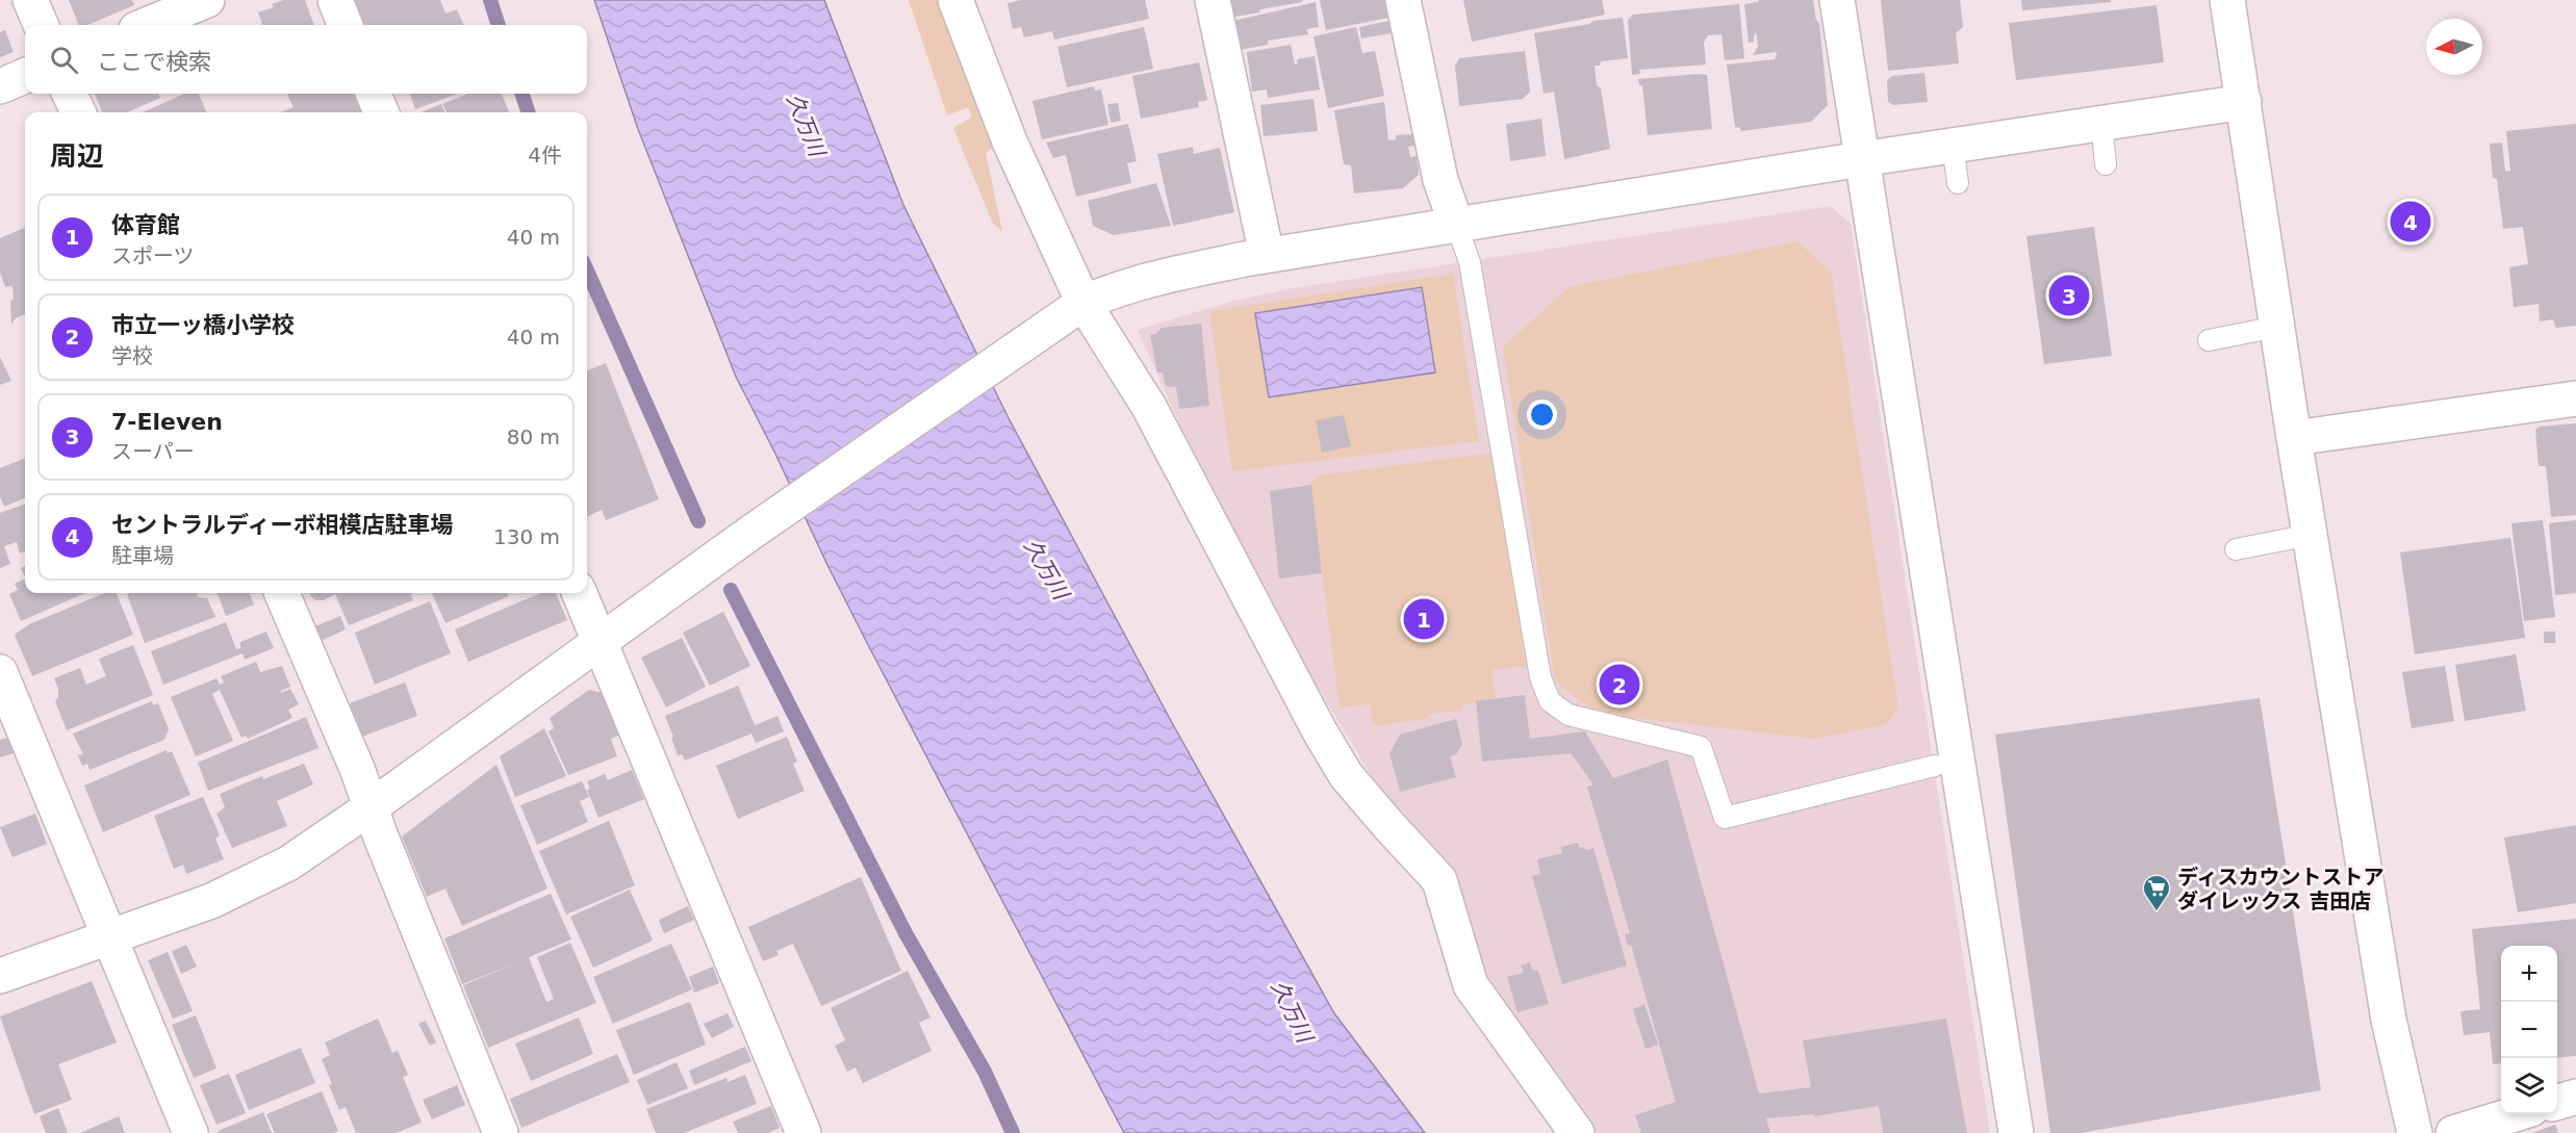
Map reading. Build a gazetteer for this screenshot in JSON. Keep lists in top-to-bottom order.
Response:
{
  "water": ["久万川"],
  "places": {
    "supermarket": ["ディスカウントストア ダイレックス 吉田店"]
  },
  "north": "left",
  "page": {
    "search": "ここで検索",
    "heading": ["周辺", "4件"],
    "list": [
      {
        "mark": "1",
        "name": "体育館",
        "note": "スポーツ",
        "value": "40 m"
      },
      {
        "mark": "2",
        "name": "市立一ッ橋小学校",
        "note": "学校",
        "value": "40 m"
      },
      {
        "mark": "3",
        "name": "7-Eleven",
        "note": "スーパー",
        "value": "80 m"
      },
      {
        "mark": "4",
        "name": "セントラルディーボ相模店駐車場",
        "note": "駐車場",
        "value": "130 m"
      }
    ],
    "pins": [
      "4",
      "3",
      "1",
      "2"
    ],
    "map_buttons": ["+", "−"]
  }
}
